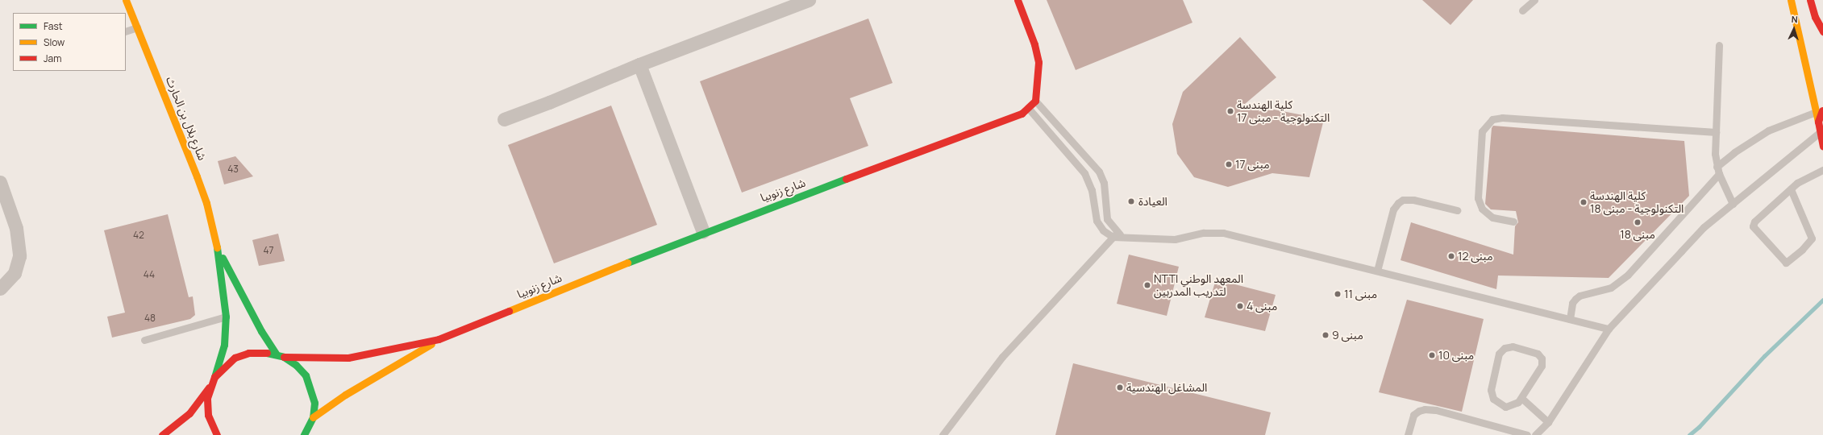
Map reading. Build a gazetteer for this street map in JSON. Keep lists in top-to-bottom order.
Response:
{
  "streets": {
    "street": ["شارع بلال بن الحارث", "شارع زنوبيا"]
  },
  "places": [
    "كلية الهندسة التكنولوجية - مبنى 17",
    "مبنى 17",
    "العيادة",
    "كلية الهندسة التكنولوجية - مبنى 18",
    "مبنى 18",
    "مبنى 12",
    "NTTI المعهد الوطني لتدريب المدربين",
    "مبنى 11",
    "مبنى 4",
    "مبنى 9",
    "مبنى 10",
    "المشاغل الهندسية"
  ],
  "house_numbers": [
    "43",
    "42",
    "47",
    "44",
    "48"
  ],
  "legend": ["Fast", "Slow", "Jam"],
  "north": "top"
}
